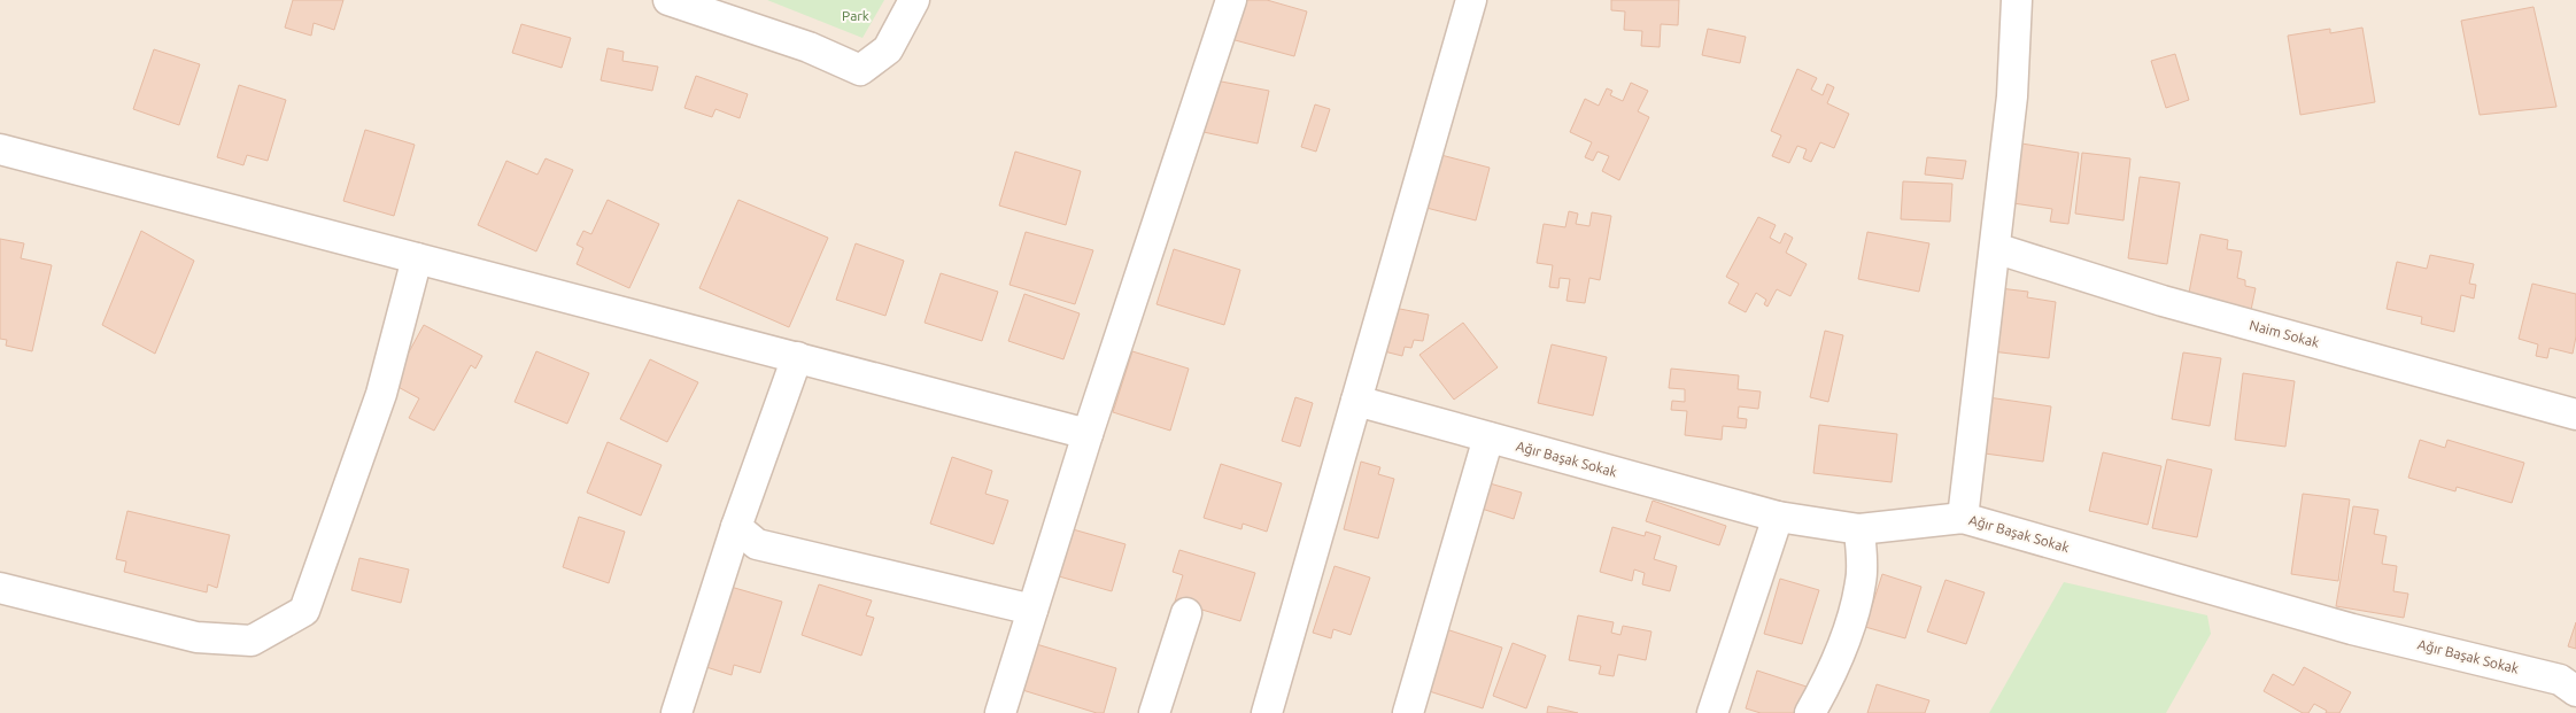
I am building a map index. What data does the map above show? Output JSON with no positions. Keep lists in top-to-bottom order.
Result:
{
  "streets": {
    "street": ["Naim Sokak", "Ağır Başak Sokak"]
  },
  "parks": ["Park"]
}
